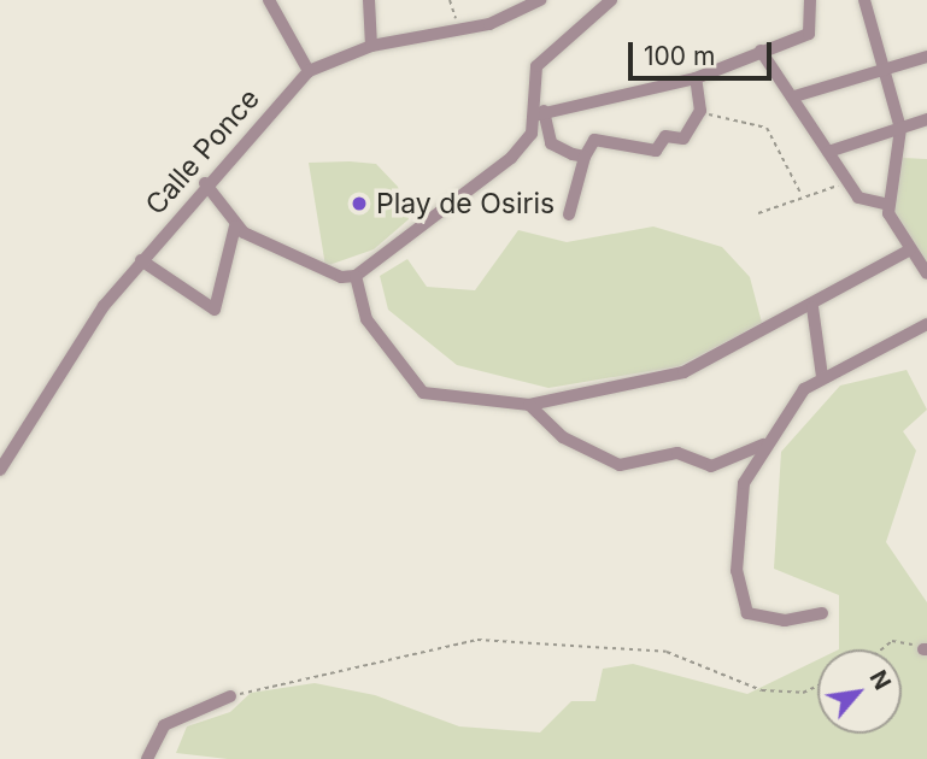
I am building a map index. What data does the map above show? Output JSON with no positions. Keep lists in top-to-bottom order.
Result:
{
  "streets": {
    "street": ["Calle Ponce"]
  },
  "places": ["Play de Osiris"],
  "scale_bar": "100 m",
  "north": "top right"
}
